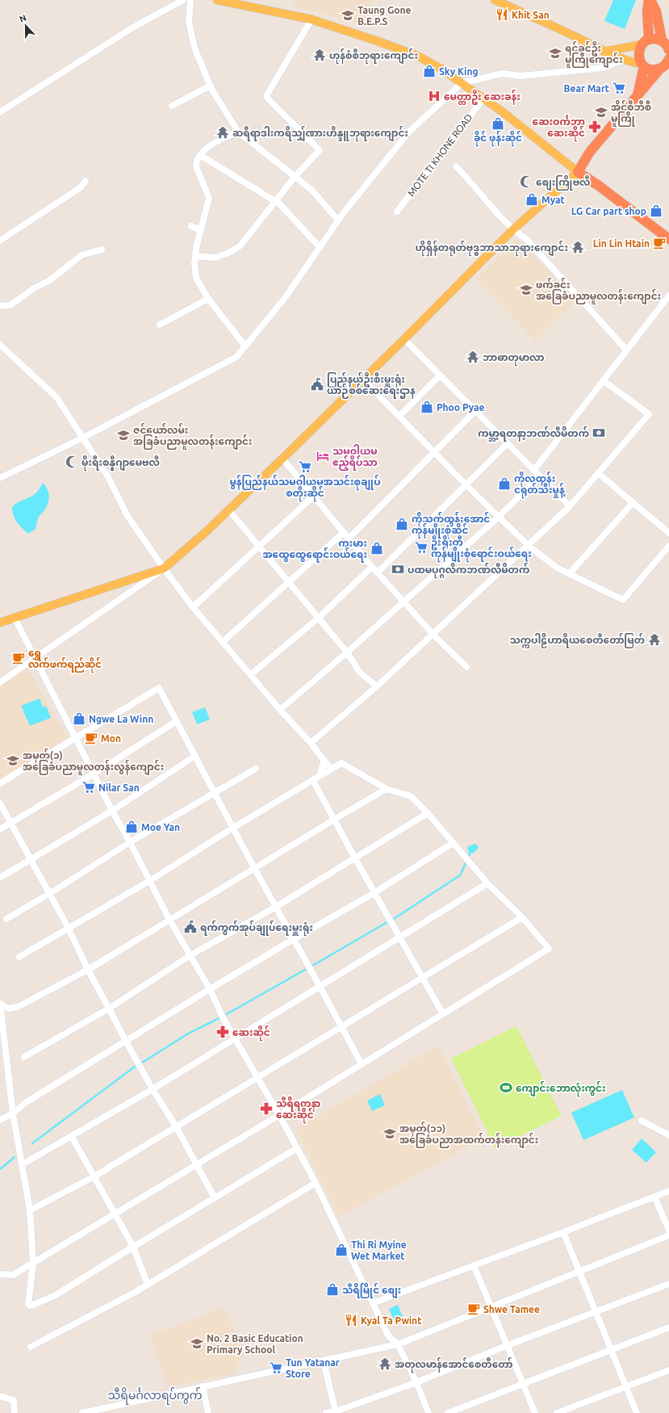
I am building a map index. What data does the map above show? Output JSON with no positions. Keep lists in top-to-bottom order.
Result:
{
  "streets": {
    "street": ["MOTE TI KHONE ROAD"]
  },
  "districts": ["သီရိမင်္ဂလာရပ်ကွက်"],
  "places": {
    "restaurant": ["Khit San", "Kyal Ta Pwint"],
    "school or university": [
      "Taung Gone B.E.P.S",
      "ရင်ခွင်ဦး မူကြိုကျောင်း",
      "အိုင်စီဘီစီ မူကြို",
      "ဖက်ခင်း အခြေခံပညာမူလတန်းကျောင်း",
      "ဇင်ယော်လမ်း အခြခံပညာမူလတန်းကျောင်း",
      "အမှတ်(၁) အခြေခံပညာမူလတန်းလွန်ကျောင်း",
      "အမှတ်(၁၁) အခြေခံပညာအထက်တန်းကျောင်း",
      "No. 2 Basic Education Primary School"
    ],
    "temple": [
      "ဟုန်စံစီဘုရားကျောင်း",
      "ဆရီရာဒါးကရိသျှ်ဏားဟိန္ဒူဘုရားကျောင်း",
      "ဟိုရှိန်တရုတ်ဗုဒ္ဓဘာသာဘုရားကျောင်း",
      "ဘာဓာတုမာလာ",
      "သက္ကပါဠိဟာရိယစေတီတော်မြတ်",
      "အတုလမာန်အောင်စေတီတော်"
    ],
    "shop": [
      "Sky King",
      "ခိုင် ဖုန်းဆိုင်",
      "Myat",
      "LG Car part shop",
      "Phoo Pyae",
      "ကိုလှထွန်း ငရုတ်သီးမှုန့်",
      "ကိုသက်ထွန်းအောင် ကုန်မျိုးစုံဆိုင်",
      "ကူးမား အထွေထွေရောင်းဝယ်ရေး",
      "Ngwe La Winn",
      "Moe Yan",
      "Thi Ri Myine Wet Market",
      "သီရိမြိုင် စျေး"
    ],
    "supermarket": [
      "Bear Mart",
      "မွန်ပြည်နယ်သမဝါယမအသင်းစုချုပ် စတိုးဆိုင်",
      "ဦးရှိုးတီ ကုန်မျိုးစုံရောင်းဝယ်ရေး",
      "Nilar San",
      "Tun Yatanar Store"
    ],
    "hospital": ["မေတ္တာဦး ဆေးခန်း"],
    "pharmacy": ["ဆေးဝင်္ကဘာ ဆေးဆိုင်", "ဆေးဆိုင်", "သီရိရတနာ ဆေးဆိုင်"],
    "mosque": ["စျေးကြိုဗလီ", "မိုးရီးစန္နီဂျာမေဗလီ"],
    "cafe": [
      "Lin Lin Htain",
      "ရွှေ လက်ဖက်ရည်ဆိုင်",
      "Mon",
      "Shwe Tamee"
    ],
    "public building": ["ပြည်နယ်ဦးစီးမှူးရုံး ယာဉ်စစ်ဆေးရေးဌာန", "ရက်ကွက်အုပ်ချုပ်ရေးမှူးရုံး"],
    "bank": ["ကမ္ဘာ့ရတနာ့ဘဏ်လီမိတက်", "ပထမပုဂ္ဂလိကဘဏ်လီမိတက်"],
    "hotel": ["သမဝါယမ ဧည့်ရိပ်သာ"],
    "sports": ["ကျောင်းဘောလုံးကွင်း"]
  },
  "north": "top"
}
